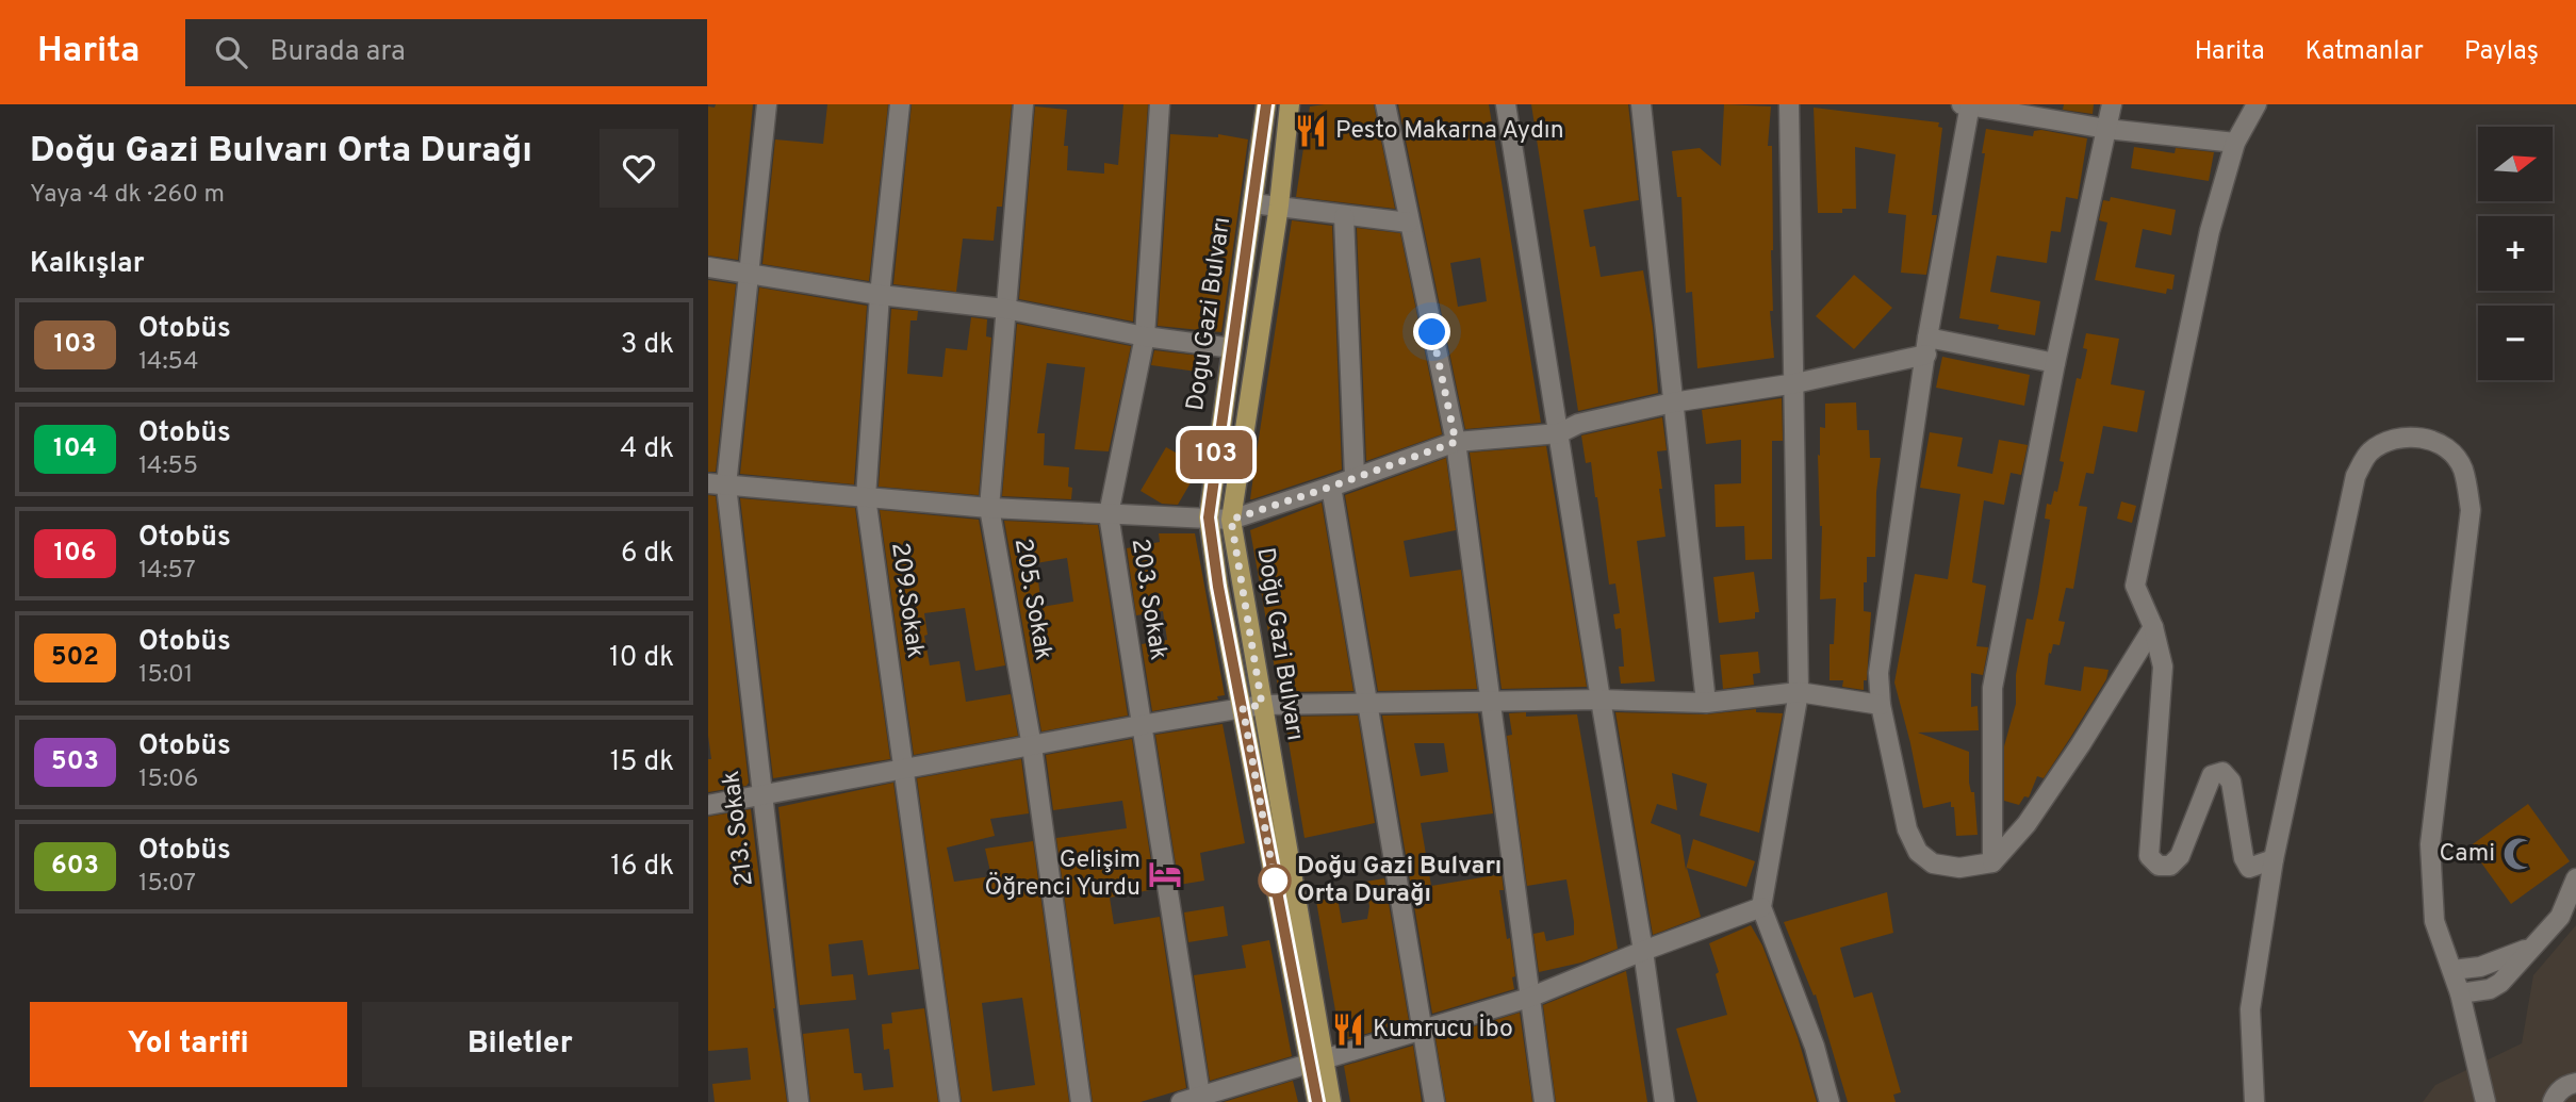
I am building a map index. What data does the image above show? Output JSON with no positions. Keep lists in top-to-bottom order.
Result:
{
  "streets": {
    "main road": ["Dogu Gazi Bulvarı", "Doğu Gazi Bulvarı"],
    "street": [
      "205. Sokak",
      "203. Sokak",
      "209.Sokak",
      "213. Sokak"
    ]
  },
  "crossings": [
    ["Dogu Gazi Bulvarı", "Doğu Gazi Bulvarı"]
  ],
  "places": {
    "restaurant": ["Pesto Makarna Aydın", "Kumrucu İbo"],
    "mosque": ["Cami"],
    "hotel": ["Gelişim Öğrenci Yurdu"],
    "other": ["Doğu Gazi Bulvarı Orta Durağı"]
  },
  "lines": ["bus line 103"],
  "north": "right",
  "page": {
    "header": "Harita",
    "search": "Burada ara",
    "nav": ["Harita", "Katmanlar", "Paylaş"],
    "heading": [
      ["Doğu Gazi Bulvarı Orta Durağı", "Yaya · 4 dk · 260 m"],
      "Kalkışlar"
    ],
    "on_map": "103",
    "map_buttons": ["+", "−"],
    "list": [
      {
        "mark": "103",
        "name": "Otobüs",
        "note": "14:54",
        "value": "3 dk"
      },
      {
        "mark": "104",
        "name": "Otobüs",
        "note": "14:55",
        "value": "4 dk"
      },
      {
        "mark": "106",
        "name": "Otobüs",
        "note": "14:57",
        "value": "6 dk"
      },
      {
        "mark": "502",
        "name": "Otobüs",
        "note": "15:01",
        "value": "10 dk"
      },
      {
        "mark": "503",
        "name": "Otobüs",
        "note": "15:06",
        "value": "15 dk"
      },
      {
        "mark": "603",
        "name": "Otobüs",
        "note": "15:07",
        "value": "16 dk"
      }
    ],
    "buttons": ["Yol tarifi", "Biletler"]
  }
}
